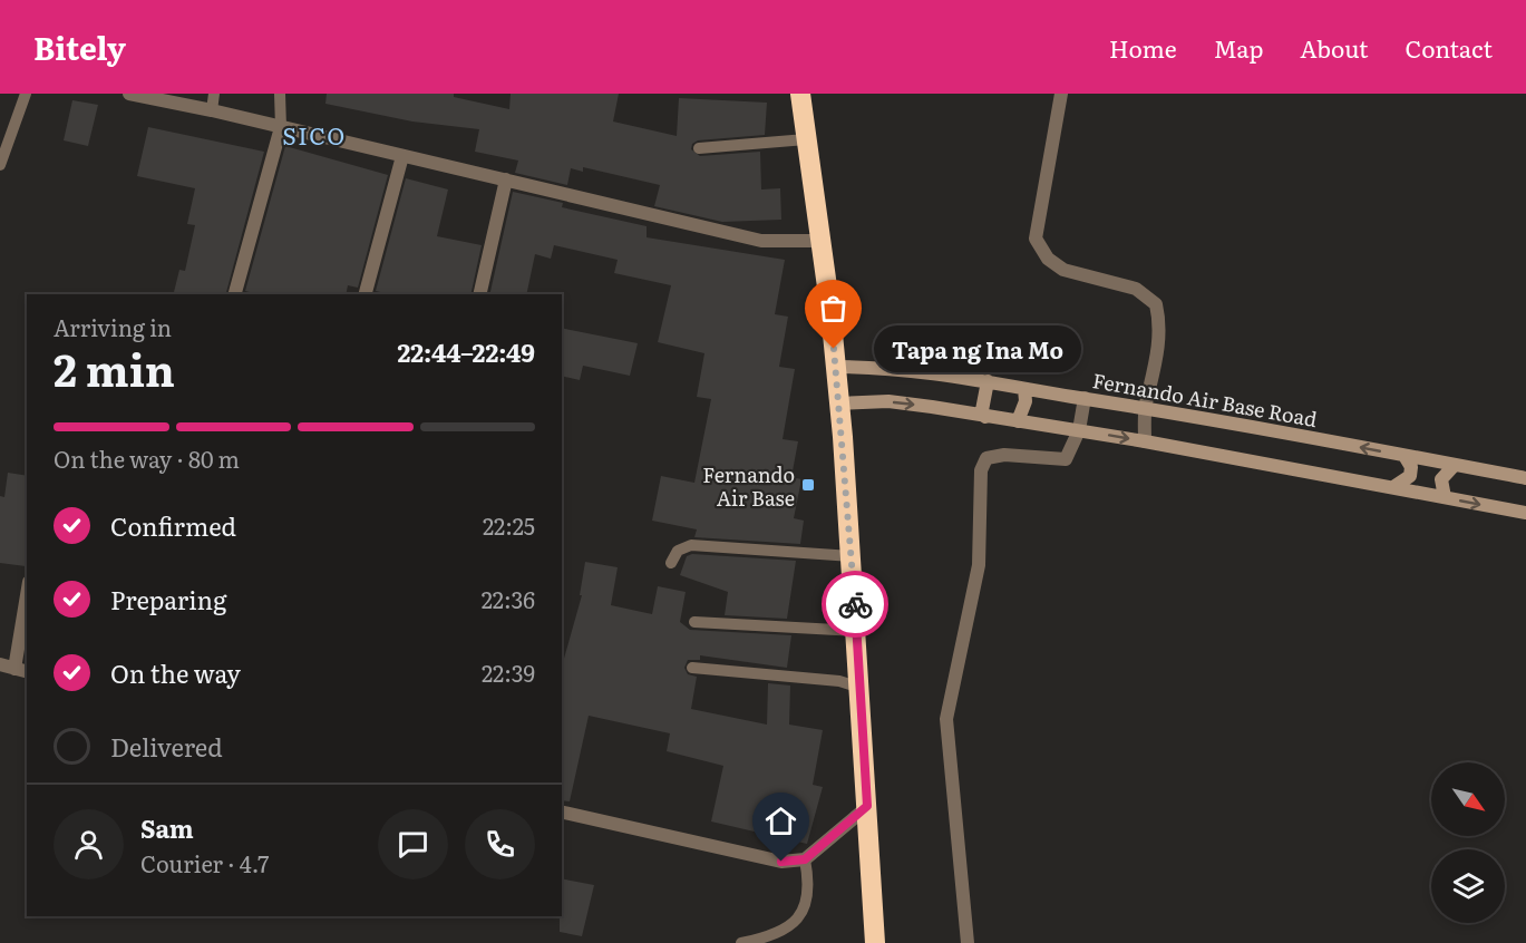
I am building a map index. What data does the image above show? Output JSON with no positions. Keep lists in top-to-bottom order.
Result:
{
  "streets": {
    "street": ["Fernando Air Base Road"]
  },
  "districts": ["SICO"],
  "places": {
    "other": ["Tapa ng Ina Mo"],
    "transit": ["Fernando Air Base"]
  },
  "north": "bottom right",
  "page": {
    "header": "Bitely",
    "nav": [
      "Home",
      "Map",
      "About",
      "Contact"
    ],
    "heading": ["2 min", "Arriving in", "22:44–22:49"],
    "panel": ["Sam", "Courier · 4.7"],
    "bubble": "Tapa ng Ina Mo",
    "bar": "On the way · 80 m",
    "list": [
      ["Confirmed", "22:25"],
      ["Preparing", "22:36"],
      ["On the way", "22:39"],
      "Delivered"
    ]
  }
}
